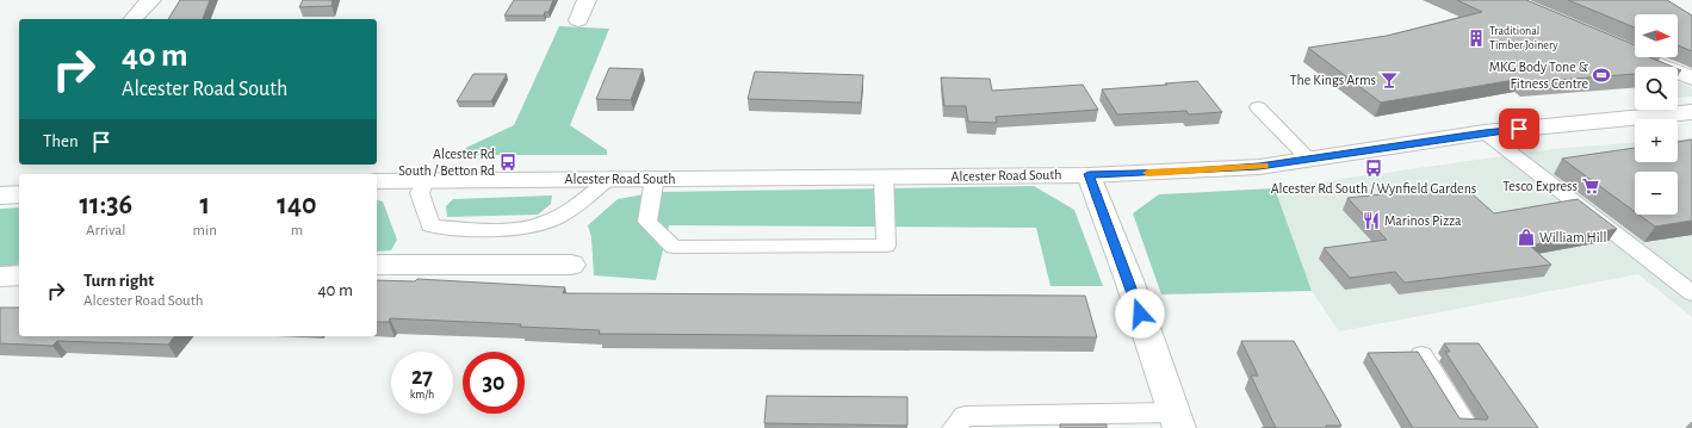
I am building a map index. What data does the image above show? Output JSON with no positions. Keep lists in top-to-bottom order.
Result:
{
  "streets": {
    "main road": ["Alcester Road South"]
  },
  "places": {
    "building": ["Traditional Timber Joinery"],
    "sports": ["MKG Body Tone & Fitness Centre"],
    "bar": ["The Kings Arms"],
    "bus stop": ["Alcester Rd South / Betton Rd", "Alcester Rd South / Wynfield Gardens"],
    "supermarket": ["Tesco Express"],
    "restaurant": ["Marinos Pizza"],
    "shop": ["William Hill"]
  },
  "north": "right",
  "page": {
    "map_buttons": ["+", "−"],
    "turn": ["40 m", "Alcester Road South"],
    "then": "Then",
    "eta": [
      "11:36",
      "Arrival",
      "1",
      "min",
      "140",
      "m"
    ],
    "list": [
      {
        "name": "Turn right",
        "note": "Alcester Road South",
        "value": "40 m"
      }
    ],
    "speed": "27 km/h",
    "limit": "30"
  }
}
